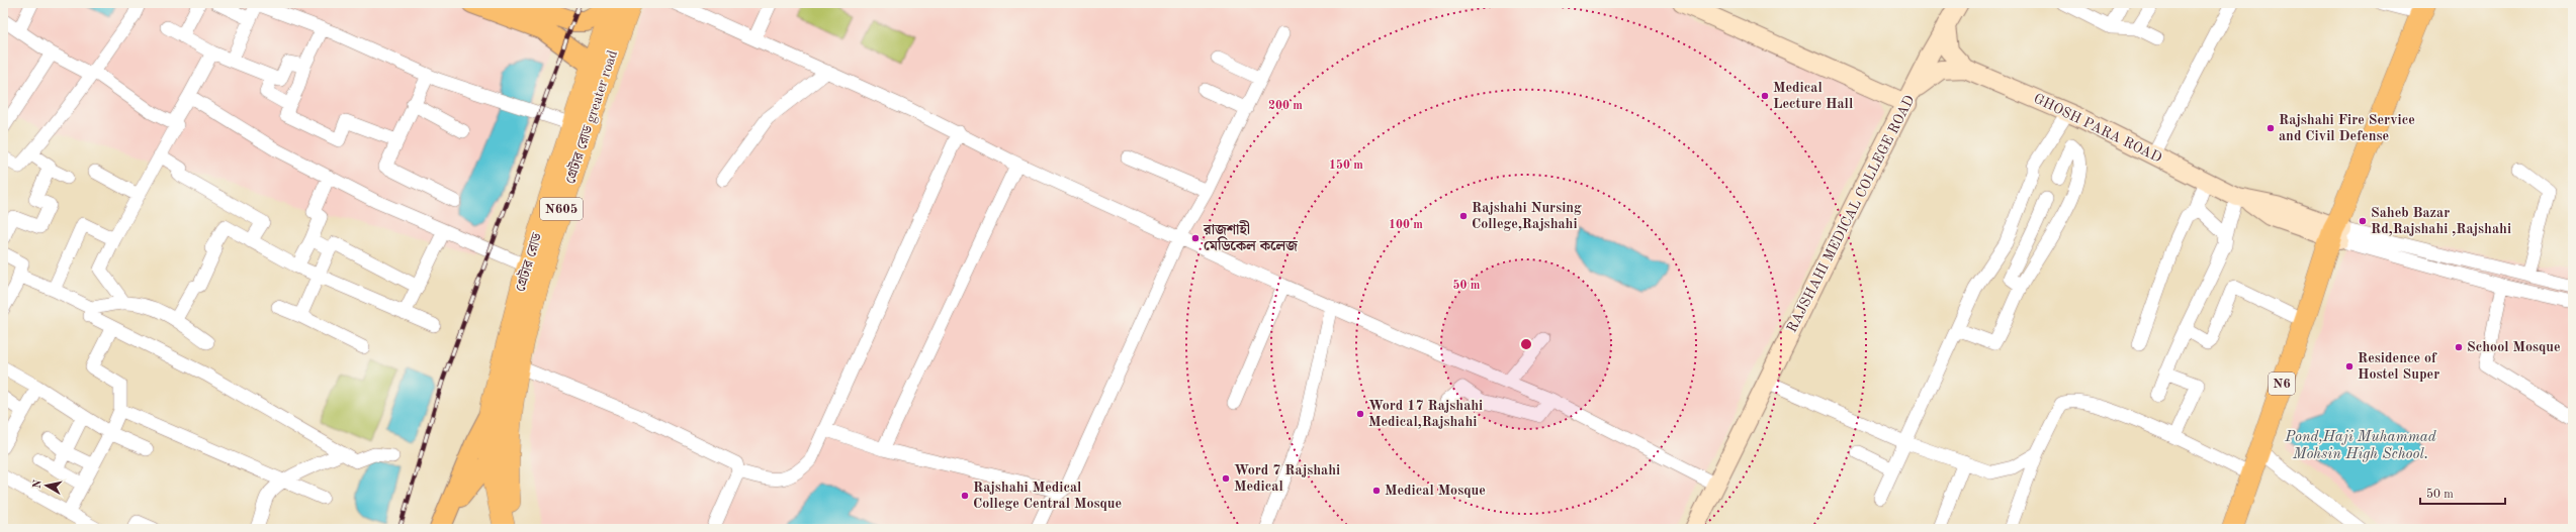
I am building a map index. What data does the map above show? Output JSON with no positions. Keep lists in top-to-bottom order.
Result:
{
  "streets": {
    "highway": [
      "গ্রেটার রোড greater road",
      "N605",
      "গ্রেটার রোড",
      "N6"
    ],
    "main road": ["GHOSH PARA ROAD", "RAJSHAHI MEDICAL COLLEGE ROAD"]
  },
  "crossings": [
    ["গ্রেটার রোড greater road", "N605"],
    ["গ্রেটার রোড greater road", "গ্রেটার রোড"],
    ["GHOSH PARA ROAD", "RAJSHAHI MEDICAL COLLEGE ROAD"],
    ["GHOSH PARA ROAD", "N6"]
  ],
  "water": ["Pond,Haji Muhammad Mohsin High School."],
  "places": [
    "Medical Lecture Hall",
    "Rajshahi Fire Service and Civil Defense",
    "Rajshahi Nursing College,Rajshahi",
    "Saheb Bazar Rd,Rajshahi ,Rajshahi",
    "রাজশাহী মেডিকেল কলেজ",
    "School Mosque",
    "Residence of Hostel Super",
    "Word 17 Rajshahi Medical,Rajshahi",
    "Word 7 Rajshahi Medical",
    "Medical Mosque",
    "Rajshahi Medical College Central Mosque"
  ],
  "scale_bar": "50 m",
  "north": "left",
  "rings": [
    "200 m",
    "150 m",
    "100 m",
    "50 m"
  ]
}
